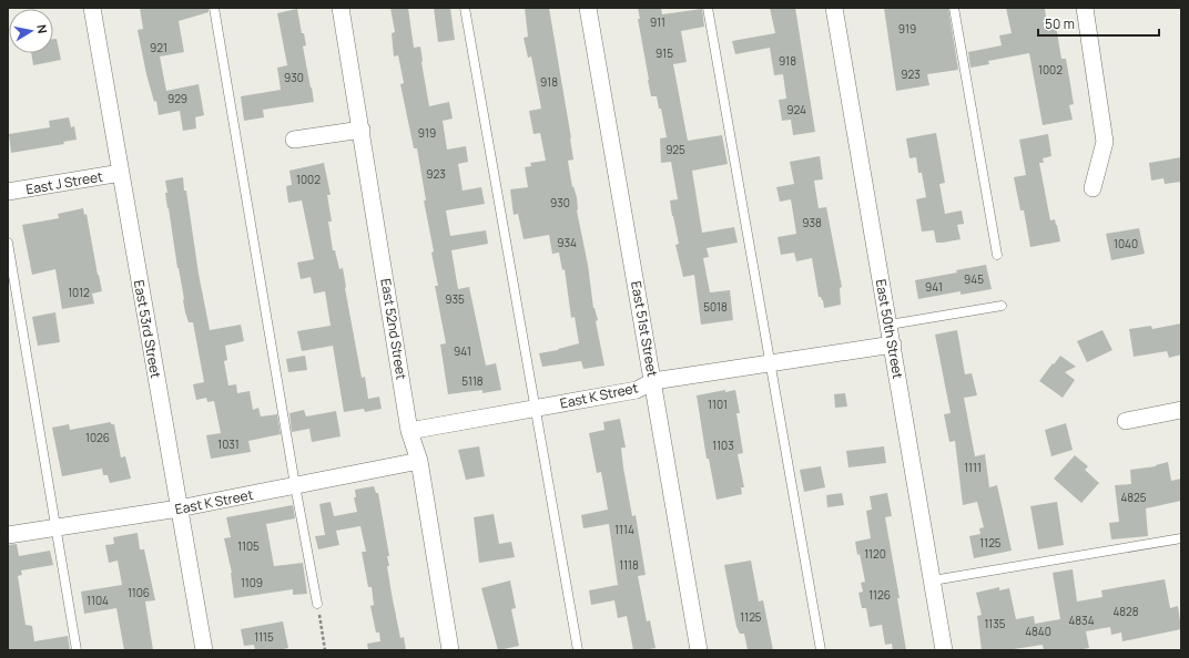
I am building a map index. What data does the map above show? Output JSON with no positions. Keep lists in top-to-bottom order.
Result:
{
  "streets": {
    "street": [
      "East J Street",
      "East 53rd Street",
      "East 52nd Street",
      "East 51st Street",
      "East 50th Street",
      "East K Street"
    ]
  },
  "crossings": [
    ["East J Street", "East 53rd Street"],
    ["East 53rd Street", "East K Street"],
    ["East 52nd Street", "East K Street"],
    ["East 51st Street", "East K Street"],
    ["East 50th Street", "East K Street"]
  ],
  "house_numbers": [
    "911",
    "919",
    "921",
    "915",
    "918",
    "1002",
    "923",
    "930",
    "918",
    "929",
    "924",
    "919",
    "925",
    "923",
    "1002",
    "930",
    "938",
    "934",
    "1040",
    "945",
    "941",
    "1012",
    "935",
    "5018",
    "941",
    "5118",
    "1101",
    "1026",
    "1031",
    "1103",
    "1111",
    "4825",
    "1114",
    "1125",
    "1105",
    "1120",
    "1118",
    "1109",
    "1106",
    "1126",
    "1104",
    "4828",
    "1125",
    "4834",
    "1135",
    "4840",
    "1115"
  ],
  "scale_bar": "50 m",
  "north": "right"
}
